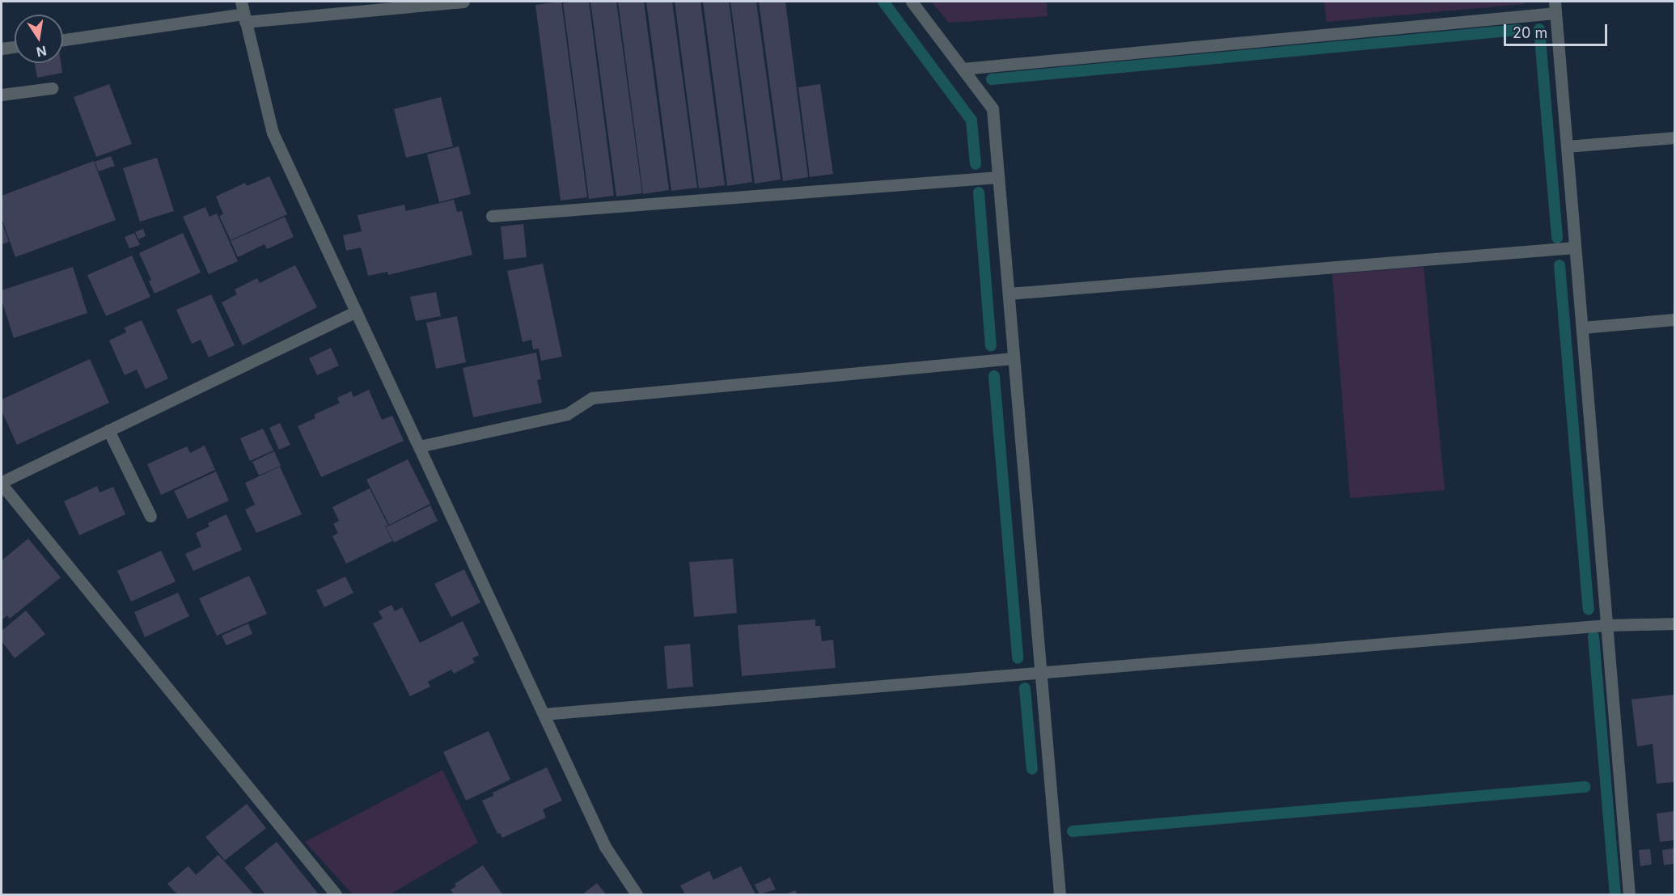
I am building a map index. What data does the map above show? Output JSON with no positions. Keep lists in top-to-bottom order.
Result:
{
  "scale_bar": "20 m",
  "north": "bottom"
}
